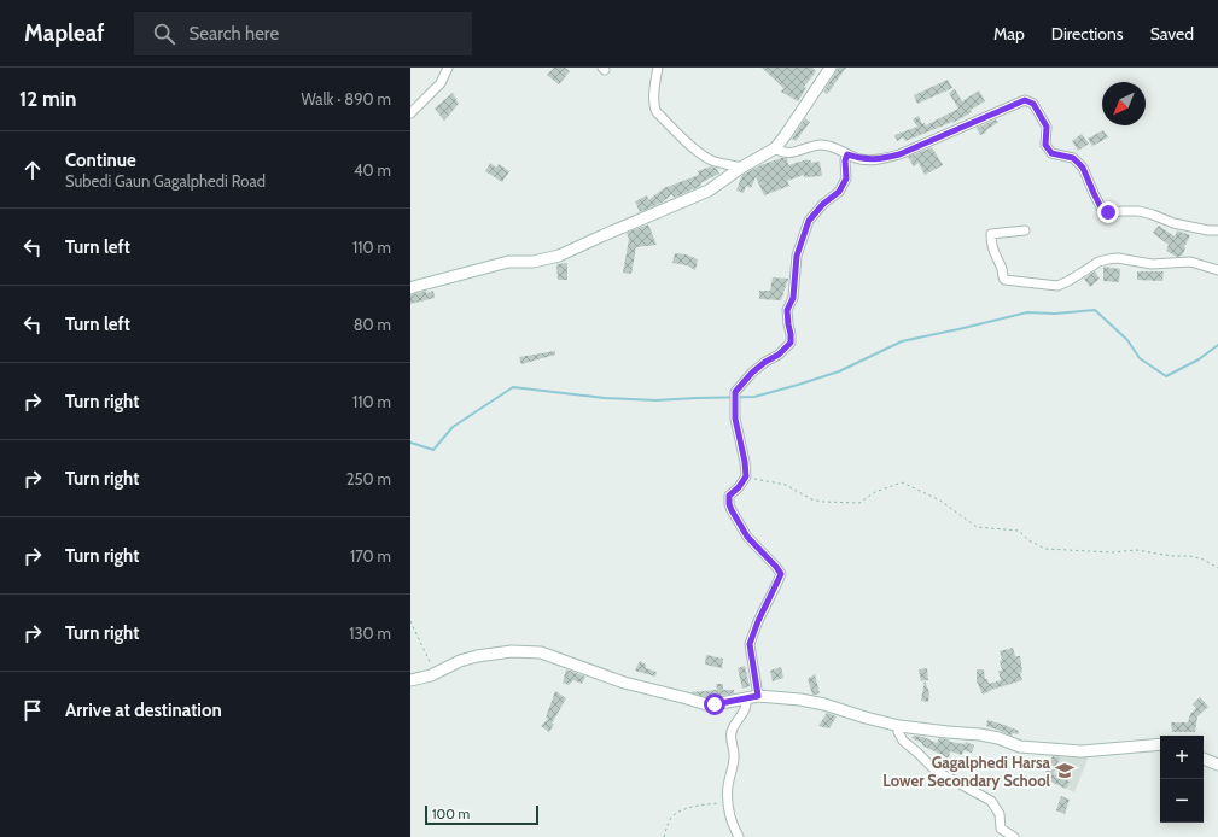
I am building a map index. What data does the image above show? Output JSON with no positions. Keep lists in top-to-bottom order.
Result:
{
  "places": {
    "school or university": ["Gagalphedi Harsa Lower Secondary School"]
  },
  "scale_bar": "100 m",
  "north": "bottom left",
  "page": {
    "header": "Mapleaf",
    "search": "Search here",
    "nav": ["Map", "Directions", "Saved"],
    "heading": ["12 min", "Walk · 890 m"],
    "list": [
      ["Continue", "Subedi Gaun Gagalphedi Road", "40 m"],
      ["Turn left", "110 m"],
      ["Turn left", "80 m"],
      ["Turn right", "110 m"],
      ["Turn right", "250 m"],
      ["Turn right", "170 m"],
      ["Turn right", "130 m"],
      "Arrive at destination"
    ],
    "map_buttons": ["+", "−"],
    "scale": "100 m"
  }
}
